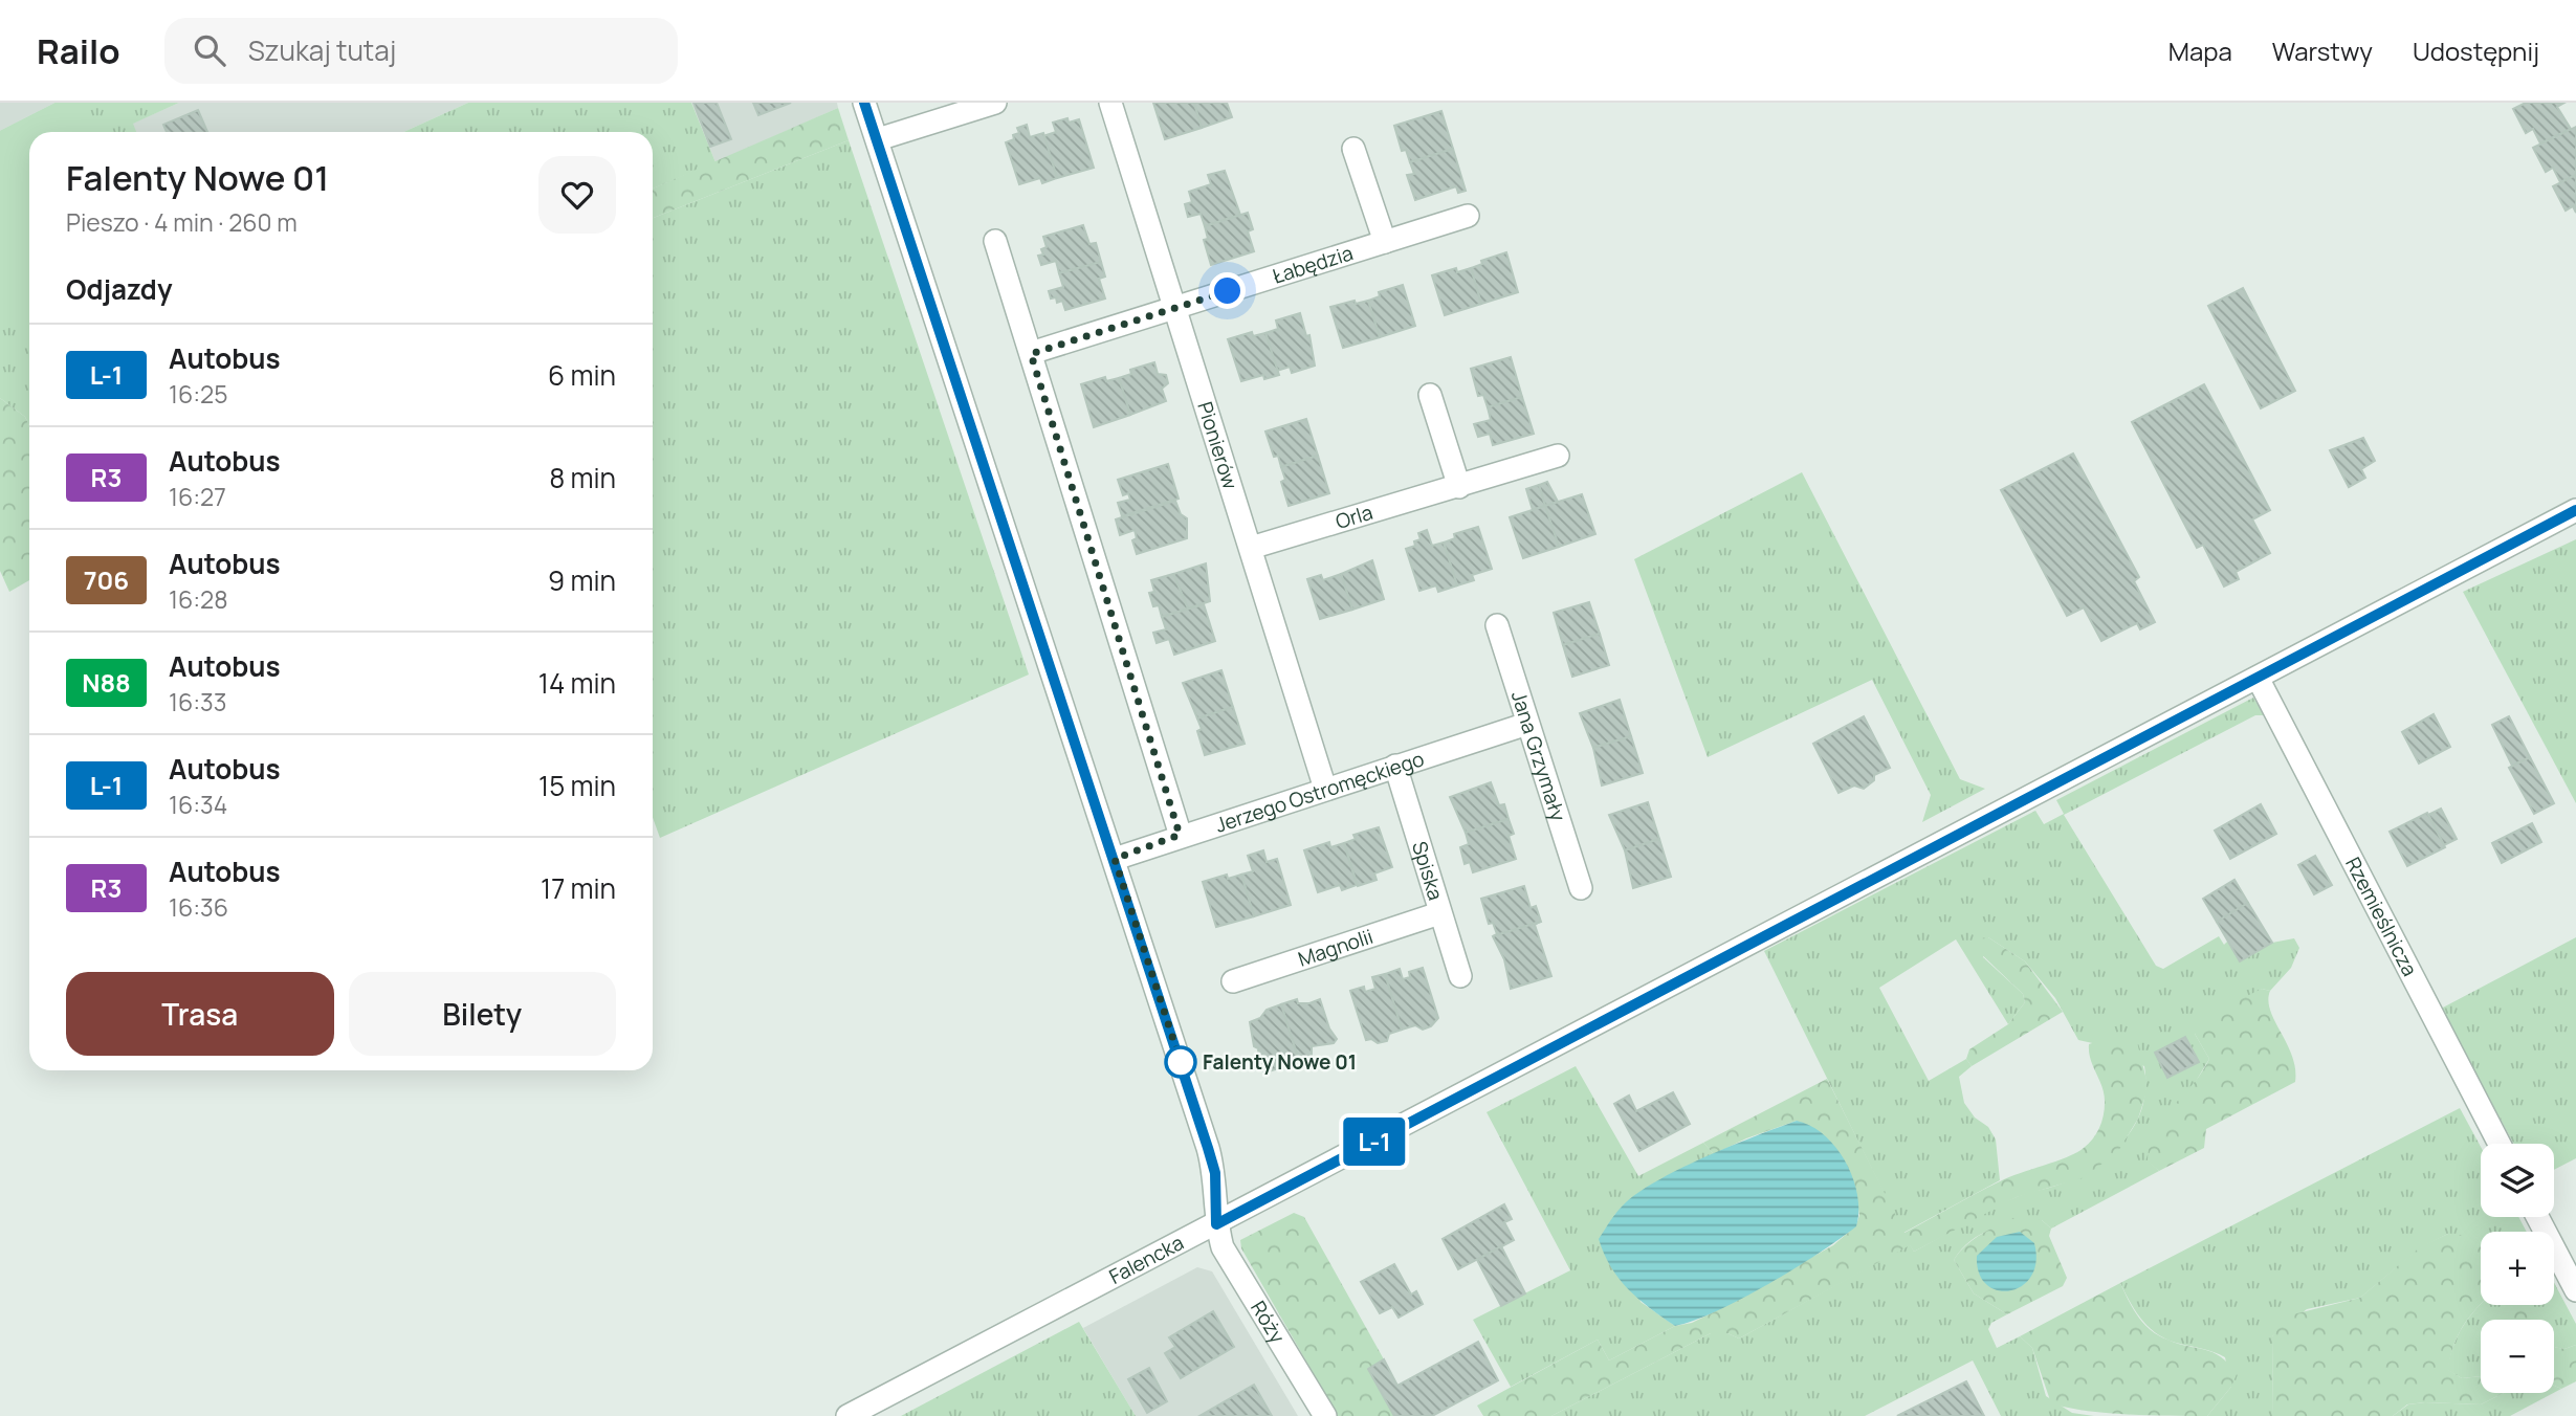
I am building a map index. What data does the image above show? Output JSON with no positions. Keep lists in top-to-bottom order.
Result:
{
  "streets": {
    "street": [
      "Łabędzia",
      "Pionierów",
      "Orla",
      "Jana Grzymały",
      "Jerzego Ostromęckiego",
      "Spiska",
      "Rzemieślnicza",
      "Magnolii",
      "Falencka",
      "Róży"
    ]
  },
  "crossings": [
    ["Łabędzia", "Pionierów"],
    ["Pionierów", "Orla"],
    ["Pionierów", "Jerzego Ostromęckiego"],
    ["Jana Grzymały", "Jerzego Ostromęckiego"],
    ["Jerzego Ostromęckiego", "Spiska"],
    ["Jerzego Ostromęckiego", "Róży"],
    ["Spiska", "Magnolii"],
    ["Rzemieślnicza", "Falencka"],
    ["Falencka", "Róży"]
  ],
  "places": ["Falenty Nowe 01"],
  "lines": ["bus line L-1"],
  "page": {
    "header": "Railo",
    "search": "Szukaj tutaj",
    "nav": ["Mapa", "Warstwy", "Udostępnij"],
    "on_map": "L-1",
    "heading": [
      ["Falenty Nowe 01", "Pieszo · 4 min · 260 m"],
      "Odjazdy"
    ],
    "list": [
      {
        "mark": "L-1",
        "name": "Autobus",
        "note": "16:25",
        "value": "6 min"
      },
      {
        "mark": "R3",
        "name": "Autobus",
        "note": "16:27",
        "value": "8 min"
      },
      {
        "mark": "706",
        "name": "Autobus",
        "note": "16:28",
        "value": "9 min"
      },
      {
        "mark": "N88",
        "name": "Autobus",
        "note": "16:33",
        "value": "14 min"
      },
      {
        "mark": "L-1",
        "name": "Autobus",
        "note": "16:34",
        "value": "15 min"
      },
      {
        "mark": "R3",
        "name": "Autobus",
        "note": "16:36",
        "value": "17 min"
      }
    ],
    "buttons": ["Trasa", "Bilety"],
    "map_buttons": ["+", "−"]
  }
}
